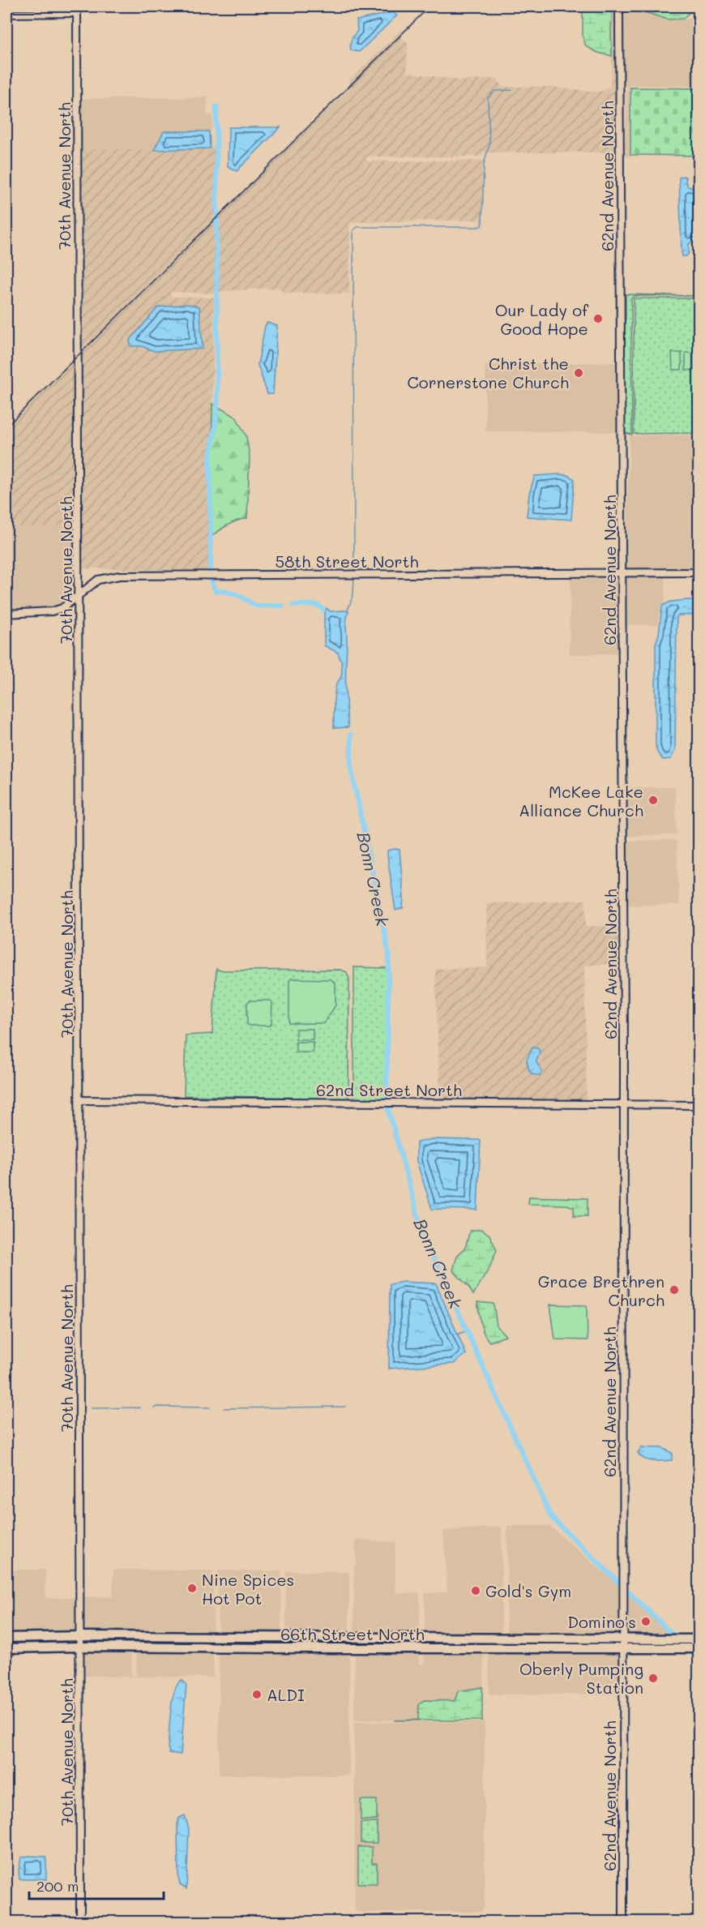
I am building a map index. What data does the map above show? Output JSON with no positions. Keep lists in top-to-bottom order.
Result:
{
  "streets": {
    "main road": ["66th Street North"],
    "street": [
      "70th Avenue North",
      "62nd Avenue North",
      "58th Street North",
      "62nd Street North"
    ]
  },
  "crossings": [
    ["70th Avenue North", "58th Street North"],
    ["70th Avenue North", "62nd Street North"],
    ["70th Avenue North", "66th Street North"],
    ["62nd Avenue North", "58th Street North"],
    ["62nd Avenue North", "62nd Street North"],
    ["62nd Avenue North", "66th Street North"]
  ],
  "water": ["Bonn Creek"],
  "places": [
    "Our Lady of Good Hope",
    "Christ the Cornerstone Church",
    "McKee Lake Alliance Church",
    "Grace Brethren Church",
    "Nine Spices Hot Pot",
    "Gold's Gym",
    "Domino's",
    "Oberly Pumping Station",
    "ALDI"
  ],
  "scale_bar": "200 m"
}
